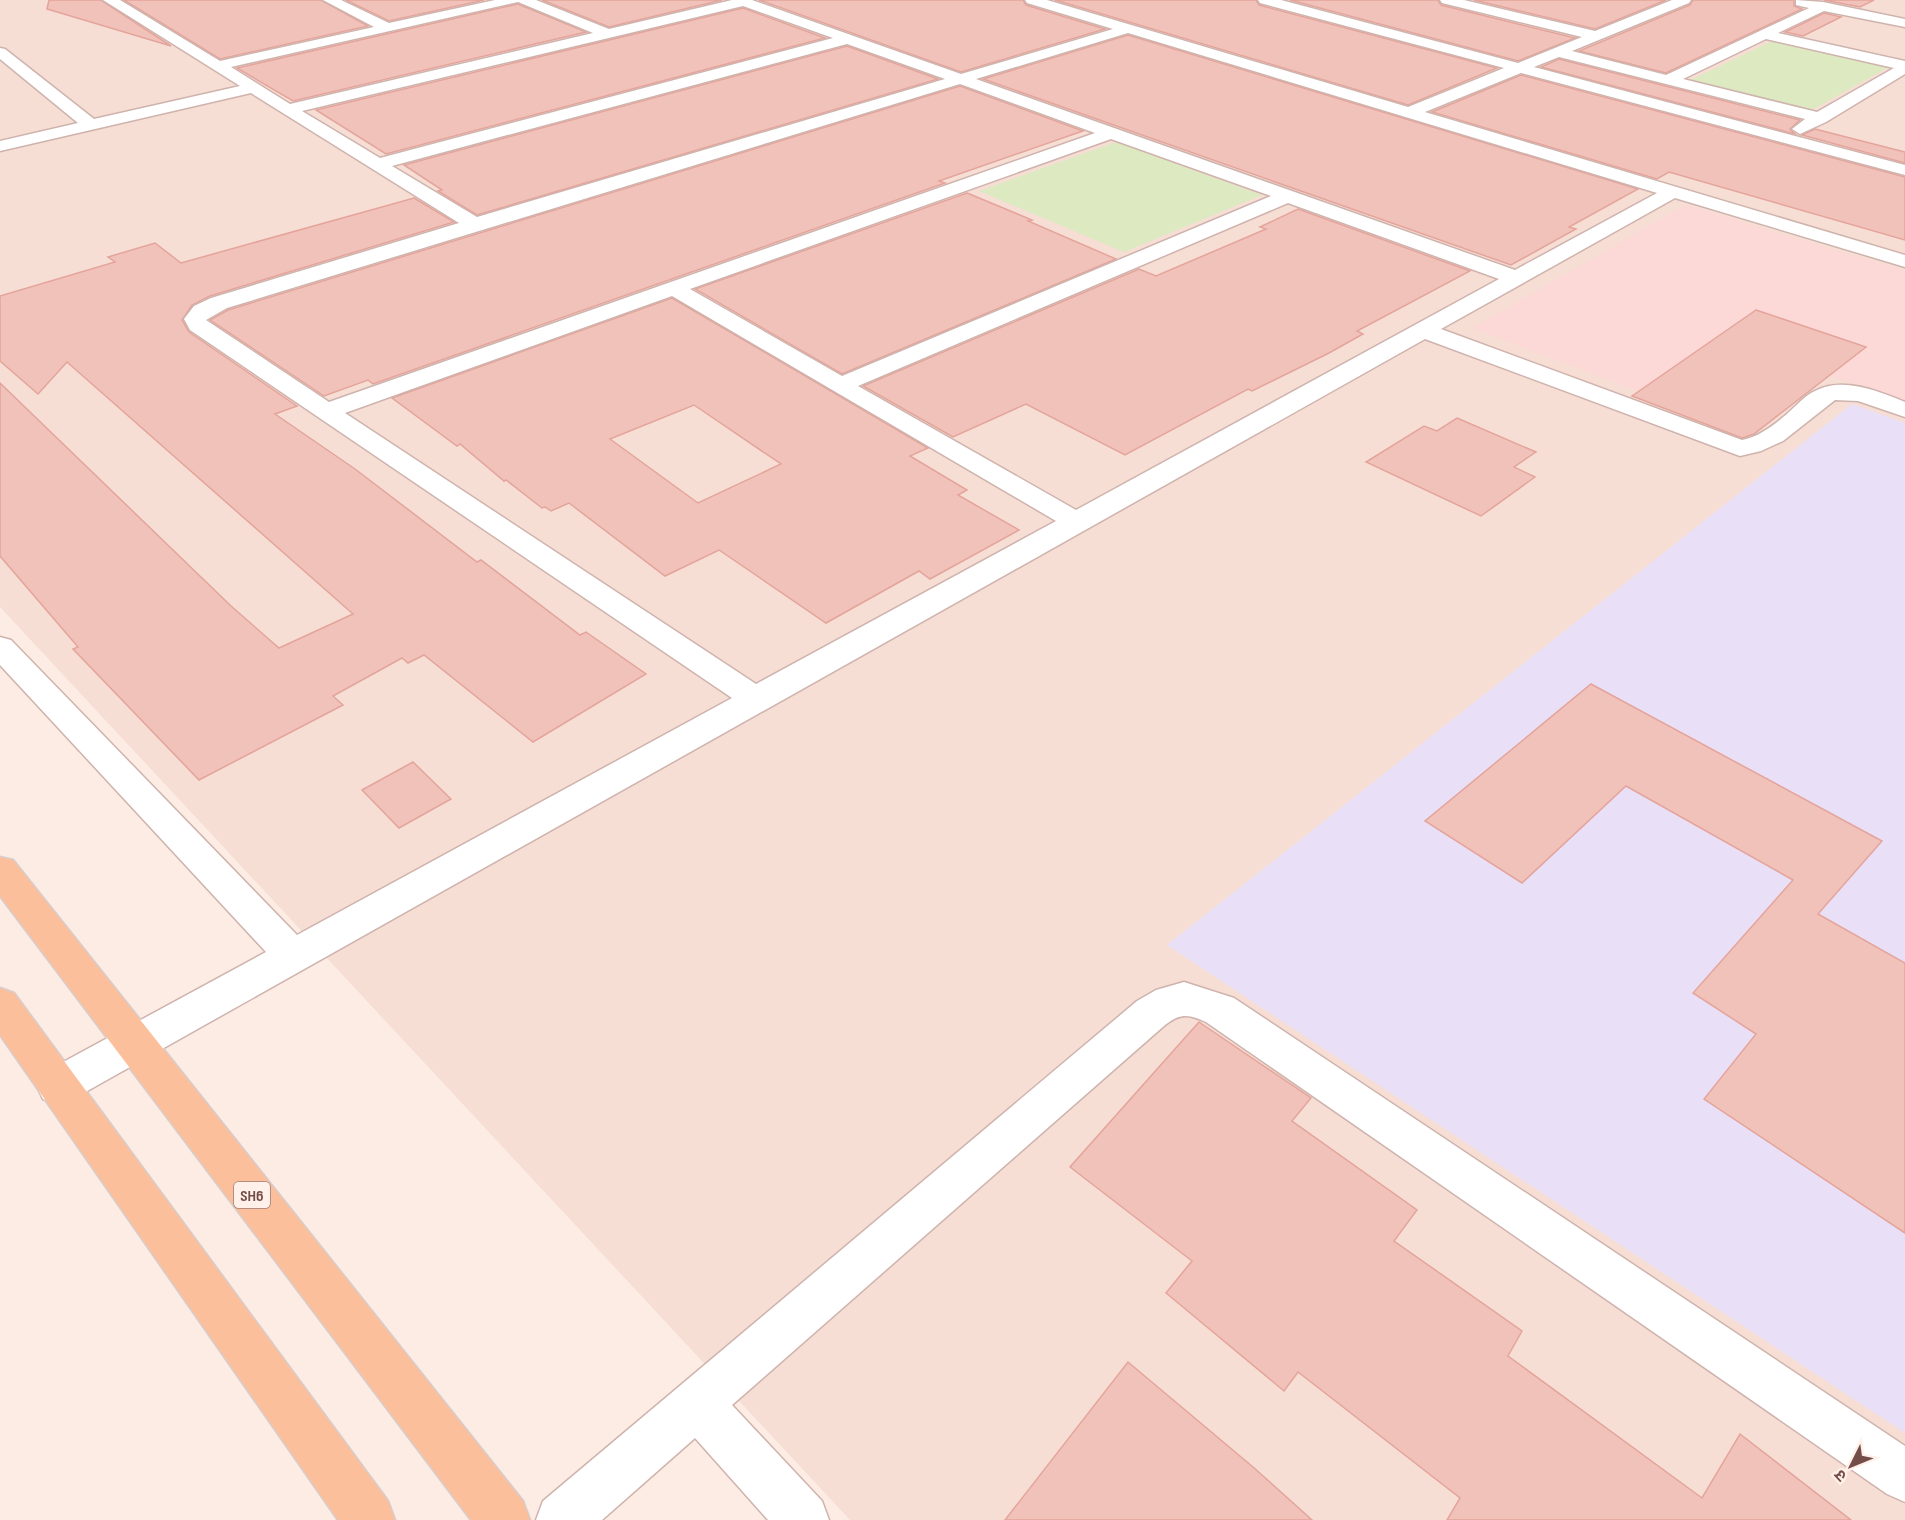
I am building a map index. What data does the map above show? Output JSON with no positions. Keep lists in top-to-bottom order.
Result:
{
  "streets": {
    "main road": ["SH6"]
  },
  "north": "bottom left"
}
